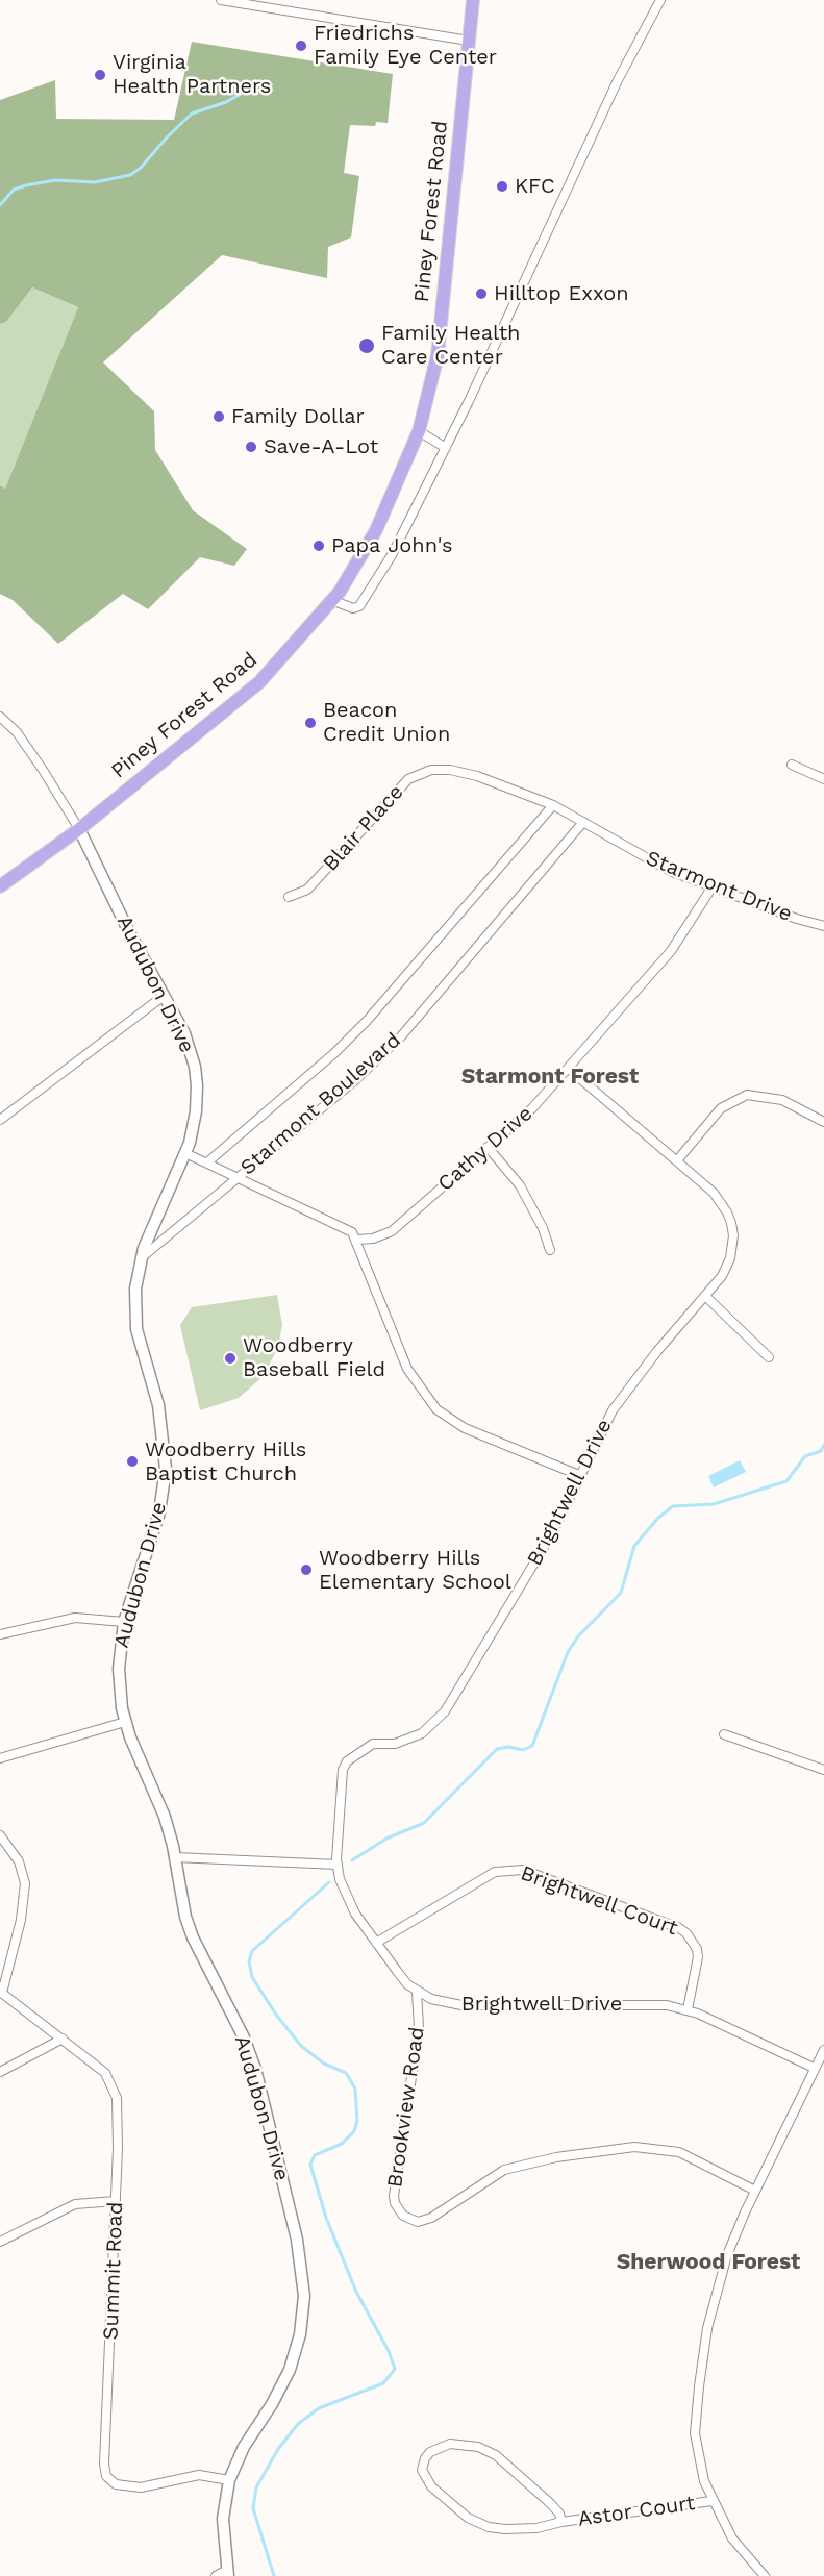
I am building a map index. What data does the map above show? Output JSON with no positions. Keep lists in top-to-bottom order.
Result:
{
  "streets": {
    "main road": ["Piney Forest Road"],
    "street": [
      "Blair Place",
      "Starmont Drive",
      "Audubon Drive",
      "Starmont Boulevard",
      "Cathy Drive",
      "Brightwell Drive",
      "Brightwell Court",
      "Brookview Road",
      "Summit Road",
      "Astor Court"
    ]
  },
  "crossings": [
    ["Piney Forest Road", "Audubon Drive"],
    ["Blair Place", "Starmont Drive"],
    ["Blair Place", "Starmont Boulevard"],
    ["Starmont Drive", "Starmont Boulevard"],
    ["Starmont Drive", "Cathy Drive"],
    ["Audubon Drive", "Starmont Boulevard"],
    ["Audubon Drive", "Summit Road"],
    ["Cathy Drive", "Brightwell Drive"],
    ["Brightwell Drive", "Brightwell Court"],
    ["Brightwell Drive", "Brookview Road"]
  ],
  "districts": ["Starmont Forest", "Sherwood Forest"],
  "places": [
    "Friedrichs Family Eye Center",
    "Virginia Health Partners",
    "KFC",
    "Hilltop Exxon",
    "Family Health Care Center",
    "Family Dollar",
    "Save-A-Lot",
    "Papa John's",
    "Beacon Credit Union",
    "Woodberry Baseball Field",
    "Woodberry Hills Baptist Church",
    "Woodberry Hills Elementary School"
  ]
}
